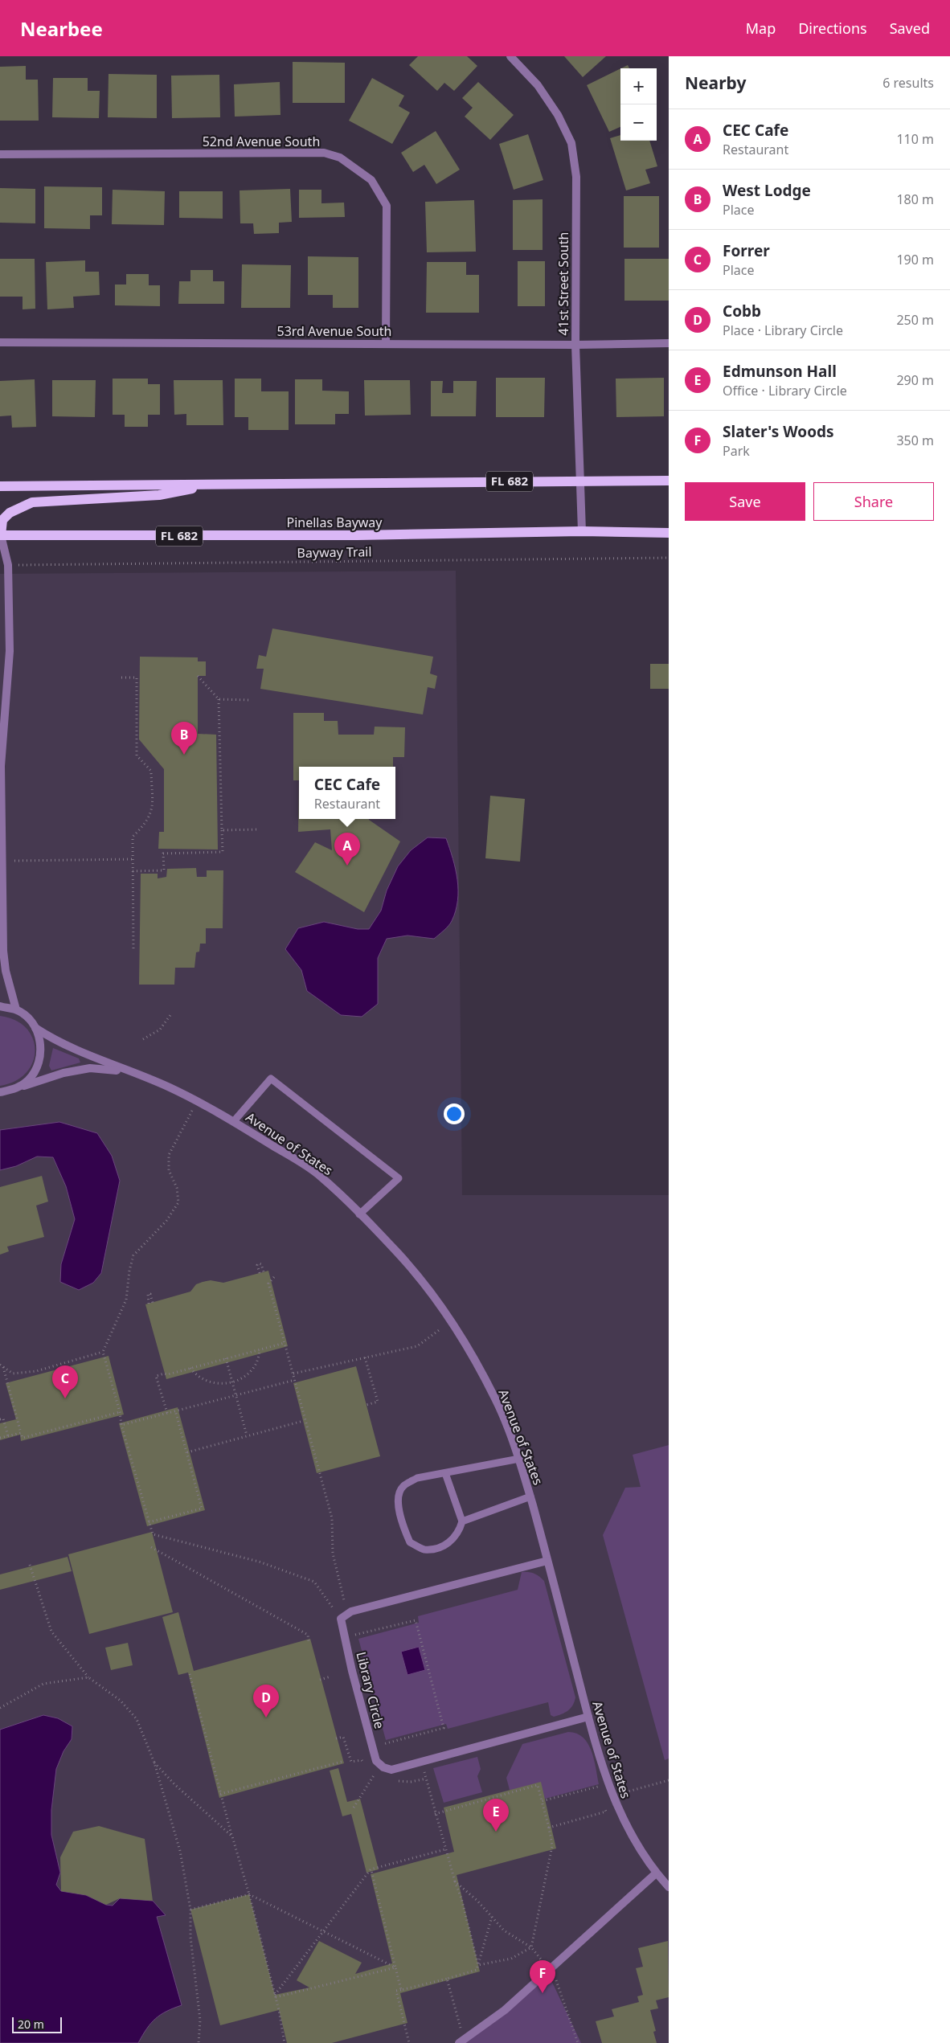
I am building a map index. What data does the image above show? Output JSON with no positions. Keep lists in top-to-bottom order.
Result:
{
  "streets": {
    "main road": ["FL 682", "Pinellas Bayway"],
    "street": [
      "52nd Avenue South",
      "41st Street South",
      "53rd Avenue South",
      "Avenue of States",
      "Library Circle"
    ],
    "path": ["Bayway Trail"]
  },
  "crossings": [
    ["52nd Avenue South", "53rd Avenue South"],
    ["41st Street South", "53rd Avenue South"],
    ["41st Street South", "FL 682"],
    ["41st Street South", "Pinellas Bayway"],
    ["Avenue of States", "Library Circle"]
  ],
  "scale_bar": "20 m",
  "page": {
    "header": "Nearbee",
    "nav": ["Map", "Directions", "Saved"],
    "heading": ["Nearby", "6 results"],
    "map_buttons": ["+", "−"],
    "list": [
      {
        "mark": "A",
        "name": "CEC Cafe",
        "note": "Restaurant",
        "value": "110 m"
      },
      {
        "mark": "B",
        "name": "West Lodge",
        "note": "Place",
        "value": "180 m"
      },
      {
        "mark": "C",
        "name": "Forrer",
        "note": "Place",
        "value": "190 m"
      },
      {
        "mark": "D",
        "name": "Cobb",
        "note": "Place · Library Circle",
        "value": "250 m"
      },
      {
        "mark": "E",
        "name": "Edmunson Hall",
        "note": "Office · Library Circle",
        "value": "290 m"
      },
      {
        "mark": "F",
        "name": "Slater's Woods",
        "note": "Park",
        "value": "350 m"
      }
    ],
    "buttons": ["Save", "Share"],
    "pins": [
      "B",
      "A",
      "C",
      "D",
      "E",
      "F"
    ],
    "popup": ["CEC Cafe", "Restaurant"],
    "scale": "20 m"
  }
}
